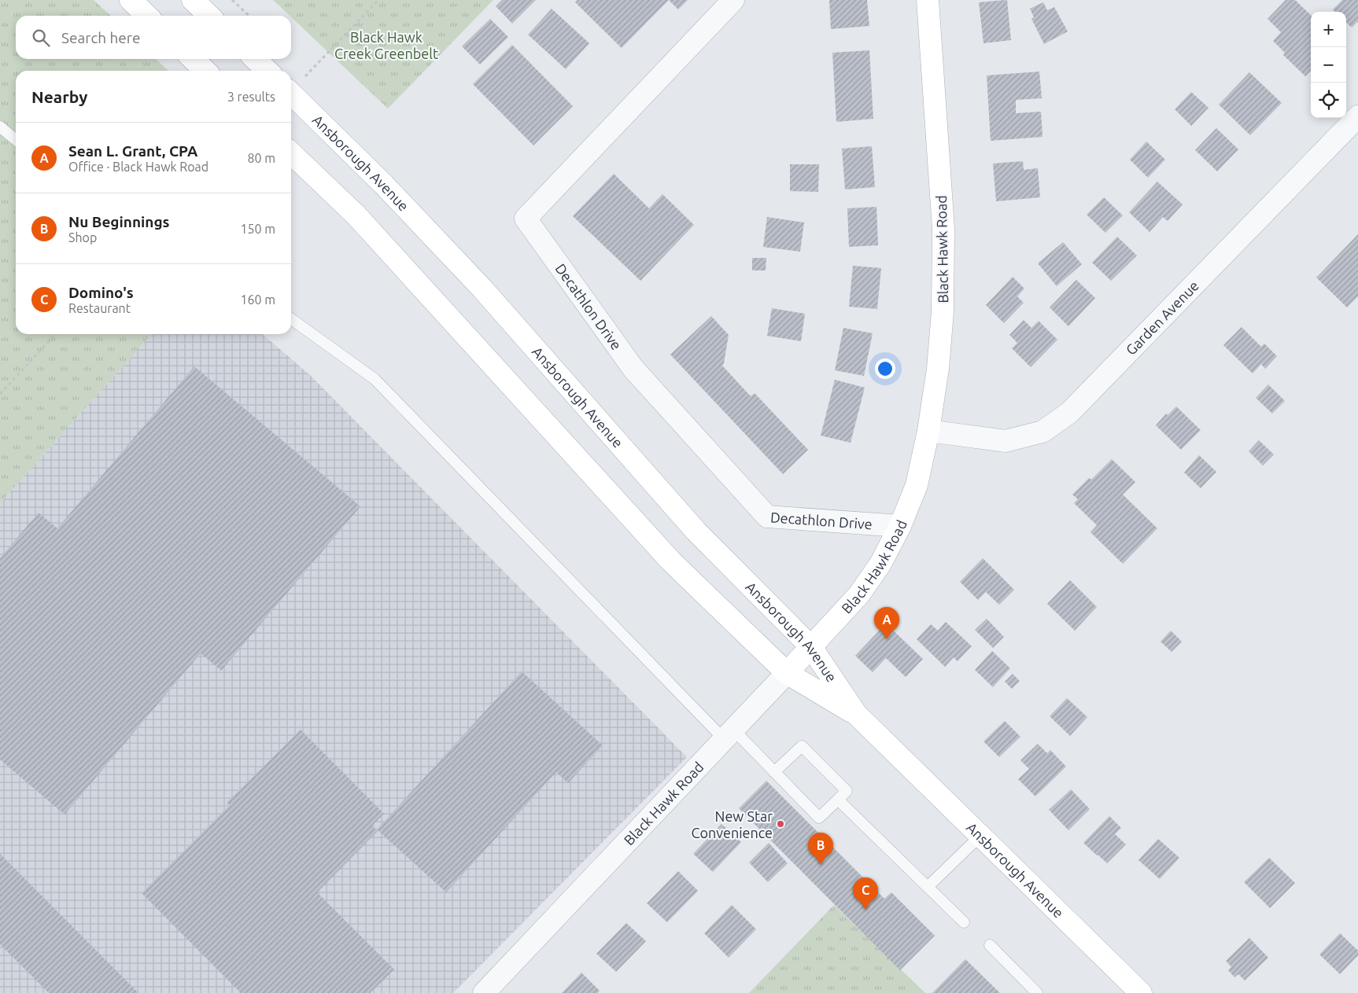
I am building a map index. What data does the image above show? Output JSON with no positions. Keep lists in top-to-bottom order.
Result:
{
  "streets": {
    "main road": ["Ansborough Avenue", "Black Hawk Road"],
    "street": ["Decathlon Drive", "Garden Avenue"]
  },
  "crossings": [
    ["Ansborough Avenue", "Black Hawk Road"],
    ["Black Hawk Road", "Decathlon Drive"],
    ["Black Hawk Road", "Garden Avenue"]
  ],
  "parks": ["Black Hawk Creek Greenbelt"],
  "places": ["New Star Convenience"],
  "page": {
    "map_buttons": ["+", "−"],
    "search": "Search here",
    "heading": ["Nearby", "3 results"],
    "list": [
      {
        "mark": "A",
        "name": "Sean L. Grant, CPA",
        "note": "Office · Black Hawk Road",
        "value": "80 m"
      },
      {
        "mark": "B",
        "name": "Nu Beginnings",
        "note": "Shop",
        "value": "150 m"
      },
      {
        "mark": "C",
        "name": "Domino's",
        "note": "Restaurant",
        "value": "160 m"
      }
    ],
    "pins": ["A", "B", "C"]
  }
}
